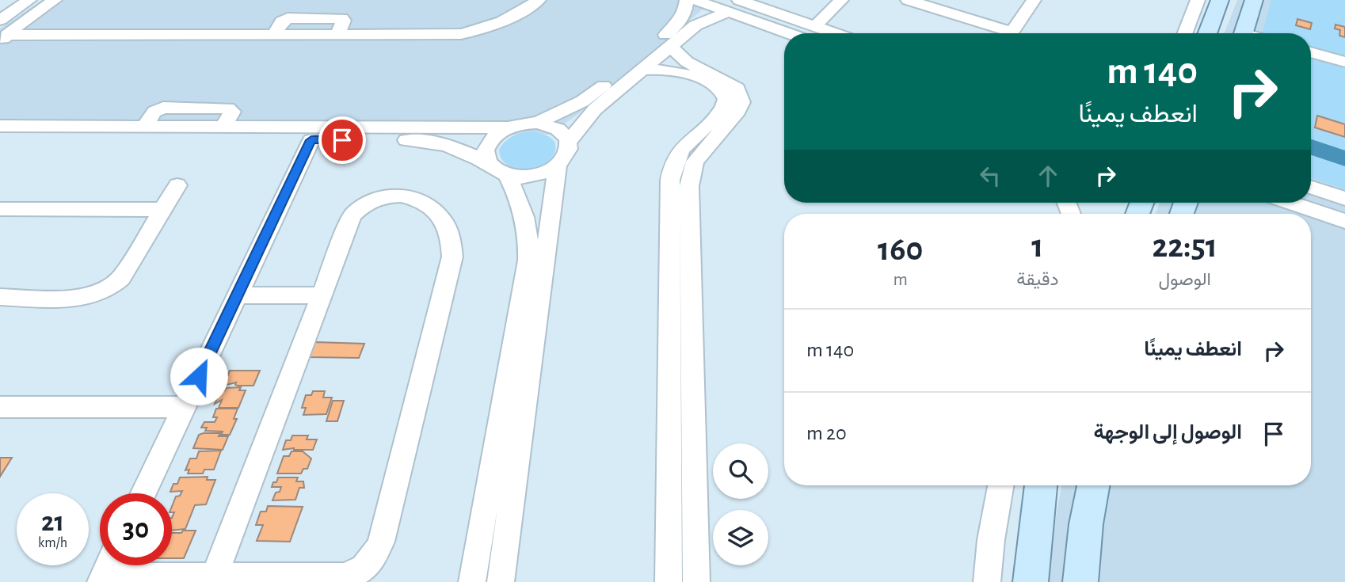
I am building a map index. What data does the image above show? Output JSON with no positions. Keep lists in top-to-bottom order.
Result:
{
  "page": {
    "turn": ["140 m", "انعطف يمينًا"],
    "eta": [
      "22:51",
      "الوصول",
      "1",
      "دقيقة",
      "160",
      "m"
    ],
    "list": [
      {
        "name": "انعطف يمينًا",
        "value": "140 m"
      },
      {
        "name": "الوصول إلى الوجهة",
        "value": "20 m"
      }
    ],
    "speed": "21 km/h",
    "limit": "30"
  }
}
